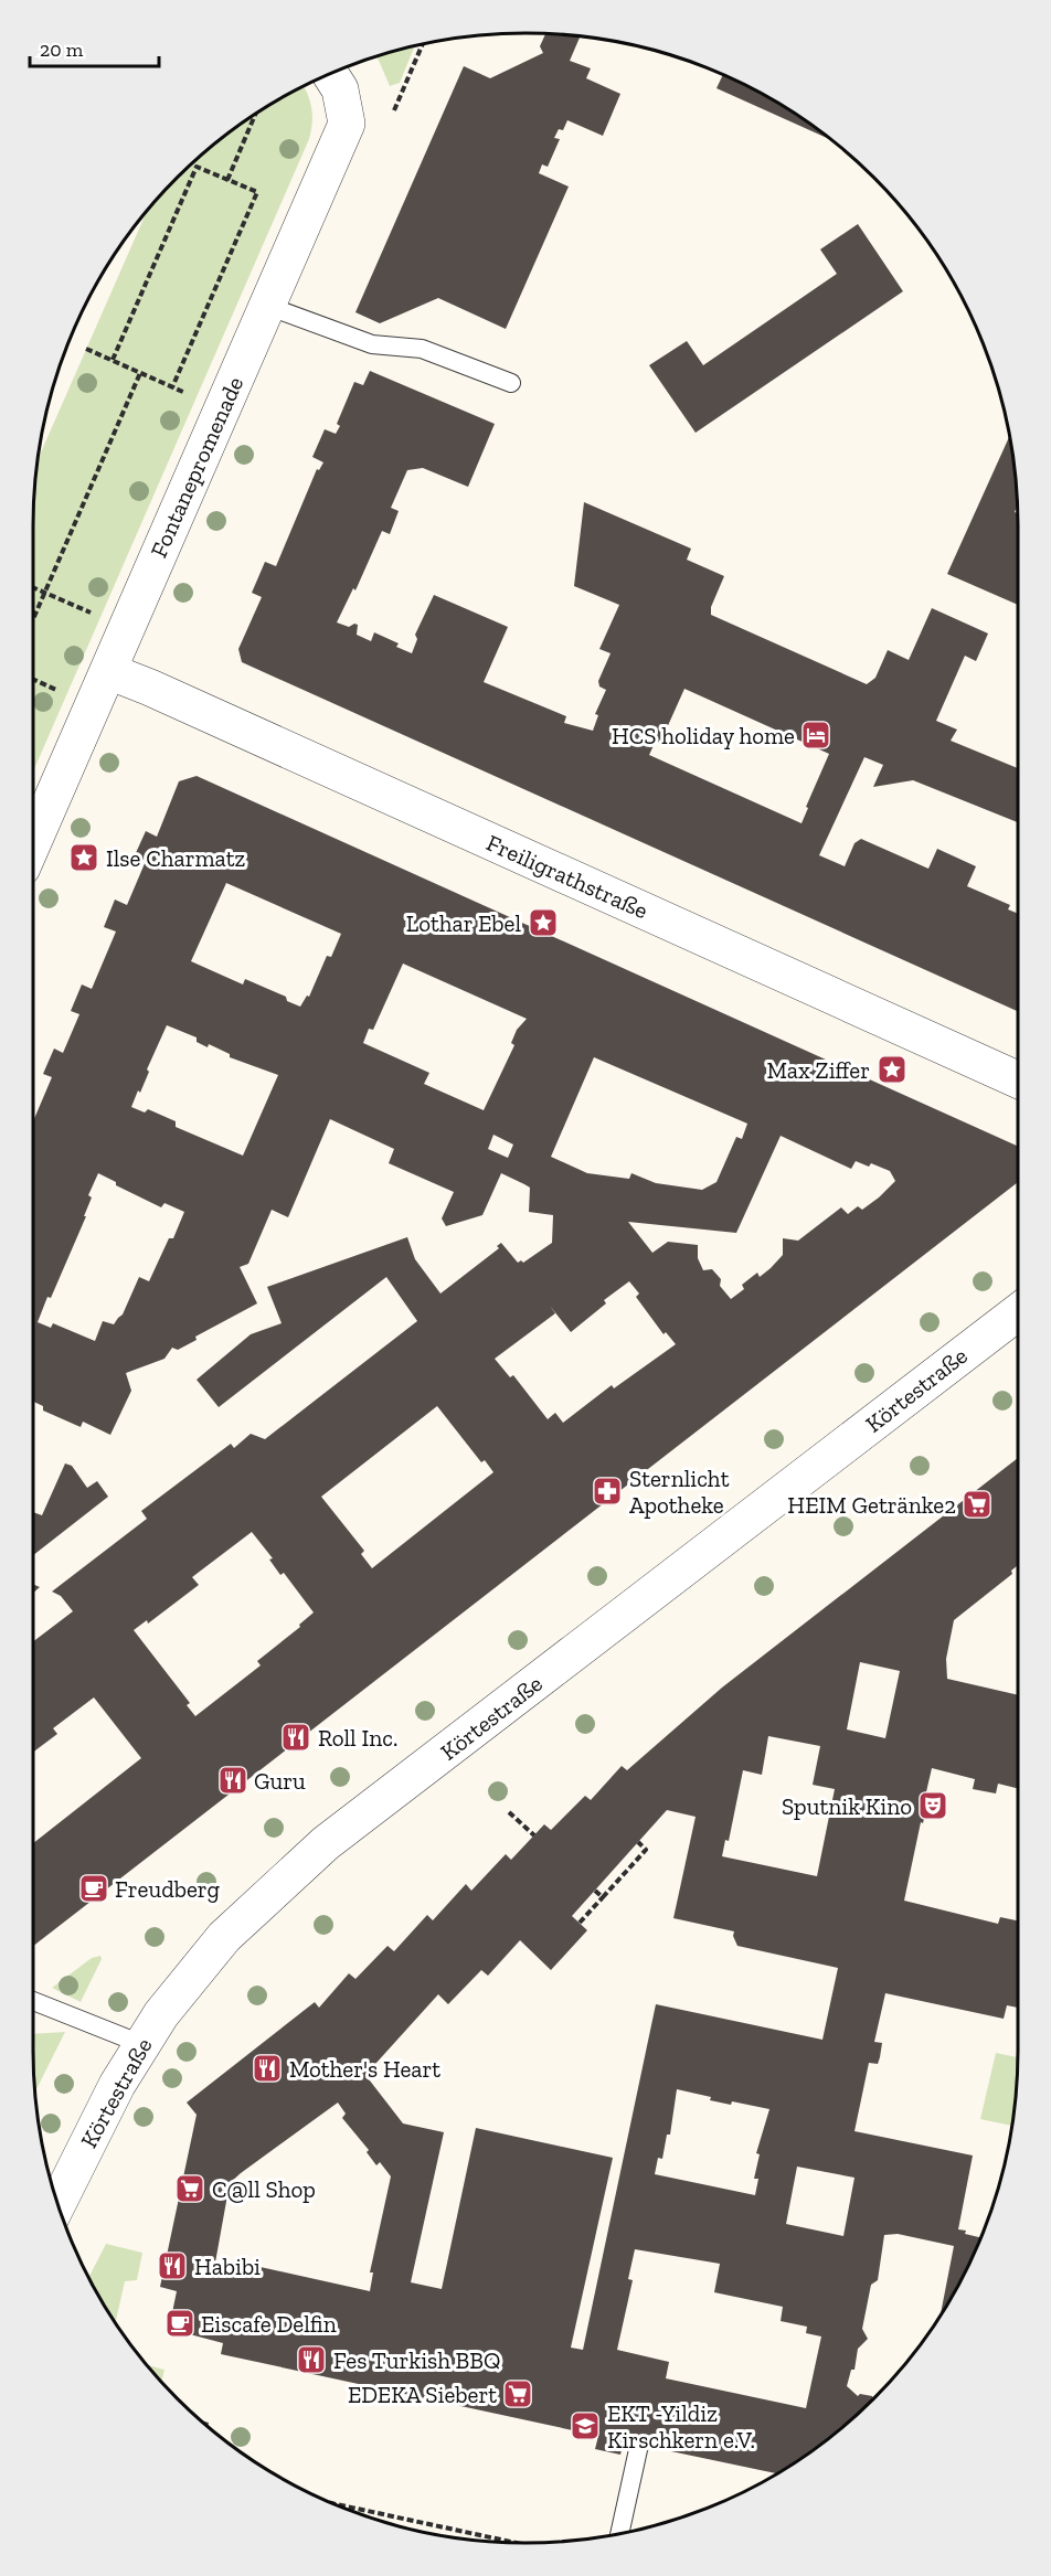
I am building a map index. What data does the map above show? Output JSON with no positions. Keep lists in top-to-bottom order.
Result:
{
  "streets": {
    "street": ["Fontanepromenade", "Freiligrathstraße", "Körtestraße"]
  },
  "crossings": [
    ["Fontanepromenade", "Freiligrathstraße"]
  ],
  "places": {
    "hotel": ["HCS holiday home"],
    "place": ["Ilse Charmatz", "Lothar Ebel", "Max Ziffer"],
    "pharmacy": ["Sternlicht Apotheke"],
    "supermarket": ["HEIM Getränke2", "C@ll Shop", "EDEKA Siebert"],
    "restaurant": [
      "Roll Inc.",
      "Guru",
      "Mother's Heart",
      "Habibi",
      "Fes Turkish BBQ"
    ],
    "theatre": ["Sputnik Kino"],
    "cafe": ["Freudberg", "Eiscafe Delfin"],
    "school or university": ["EKT -Yildiz Kirschkern e.V."]
  },
  "scale_bar": "20 m"
}
